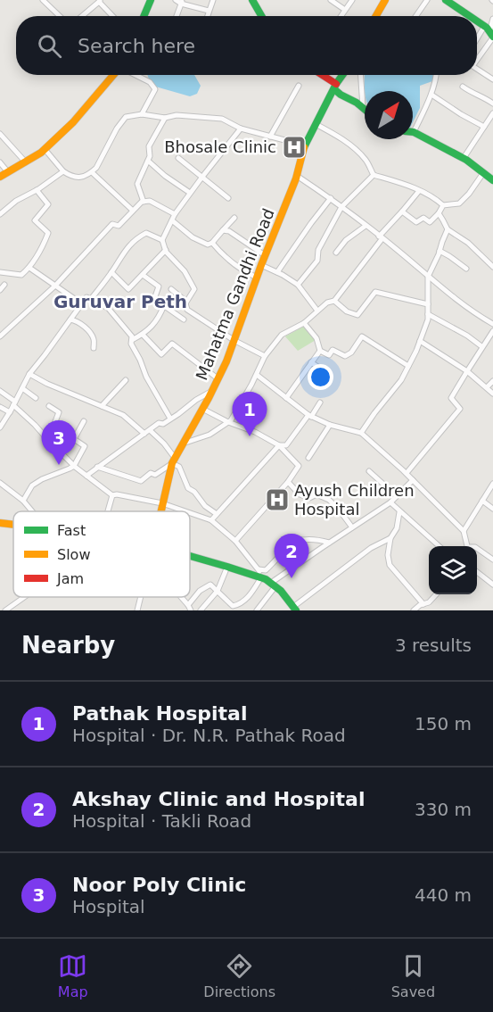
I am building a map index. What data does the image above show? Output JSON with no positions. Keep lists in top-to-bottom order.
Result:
{
  "streets": {
    "main road": ["Mahatma Gandhi Road"]
  },
  "districts": ["Guruvar Peth"],
  "places": {
    "hospital": ["Bhosale Clinic", "Ayush Children Hospital"]
  },
  "legend": ["Fast", "Slow", "Jam"],
  "north": "top right",
  "page": {
    "search": "Search here",
    "pins": ["1", "3", "2"],
    "heading": ["Nearby", "3 results"],
    "list": [
      {
        "mark": "1",
        "name": "Pathak Hospital",
        "note": "Hospital · Dr. N.R. Pathak Road",
        "value": "150 m"
      },
      {
        "mark": "2",
        "name": "Akshay Clinic and Hospital",
        "note": "Hospital · Takli Road",
        "value": "330 m"
      },
      {
        "mark": "3",
        "name": "Noor Poly Clinic",
        "note": "Hospital",
        "value": "440 m"
      }
    ],
    "nav": ["Map", "Directions", "Saved"]
  }
}
